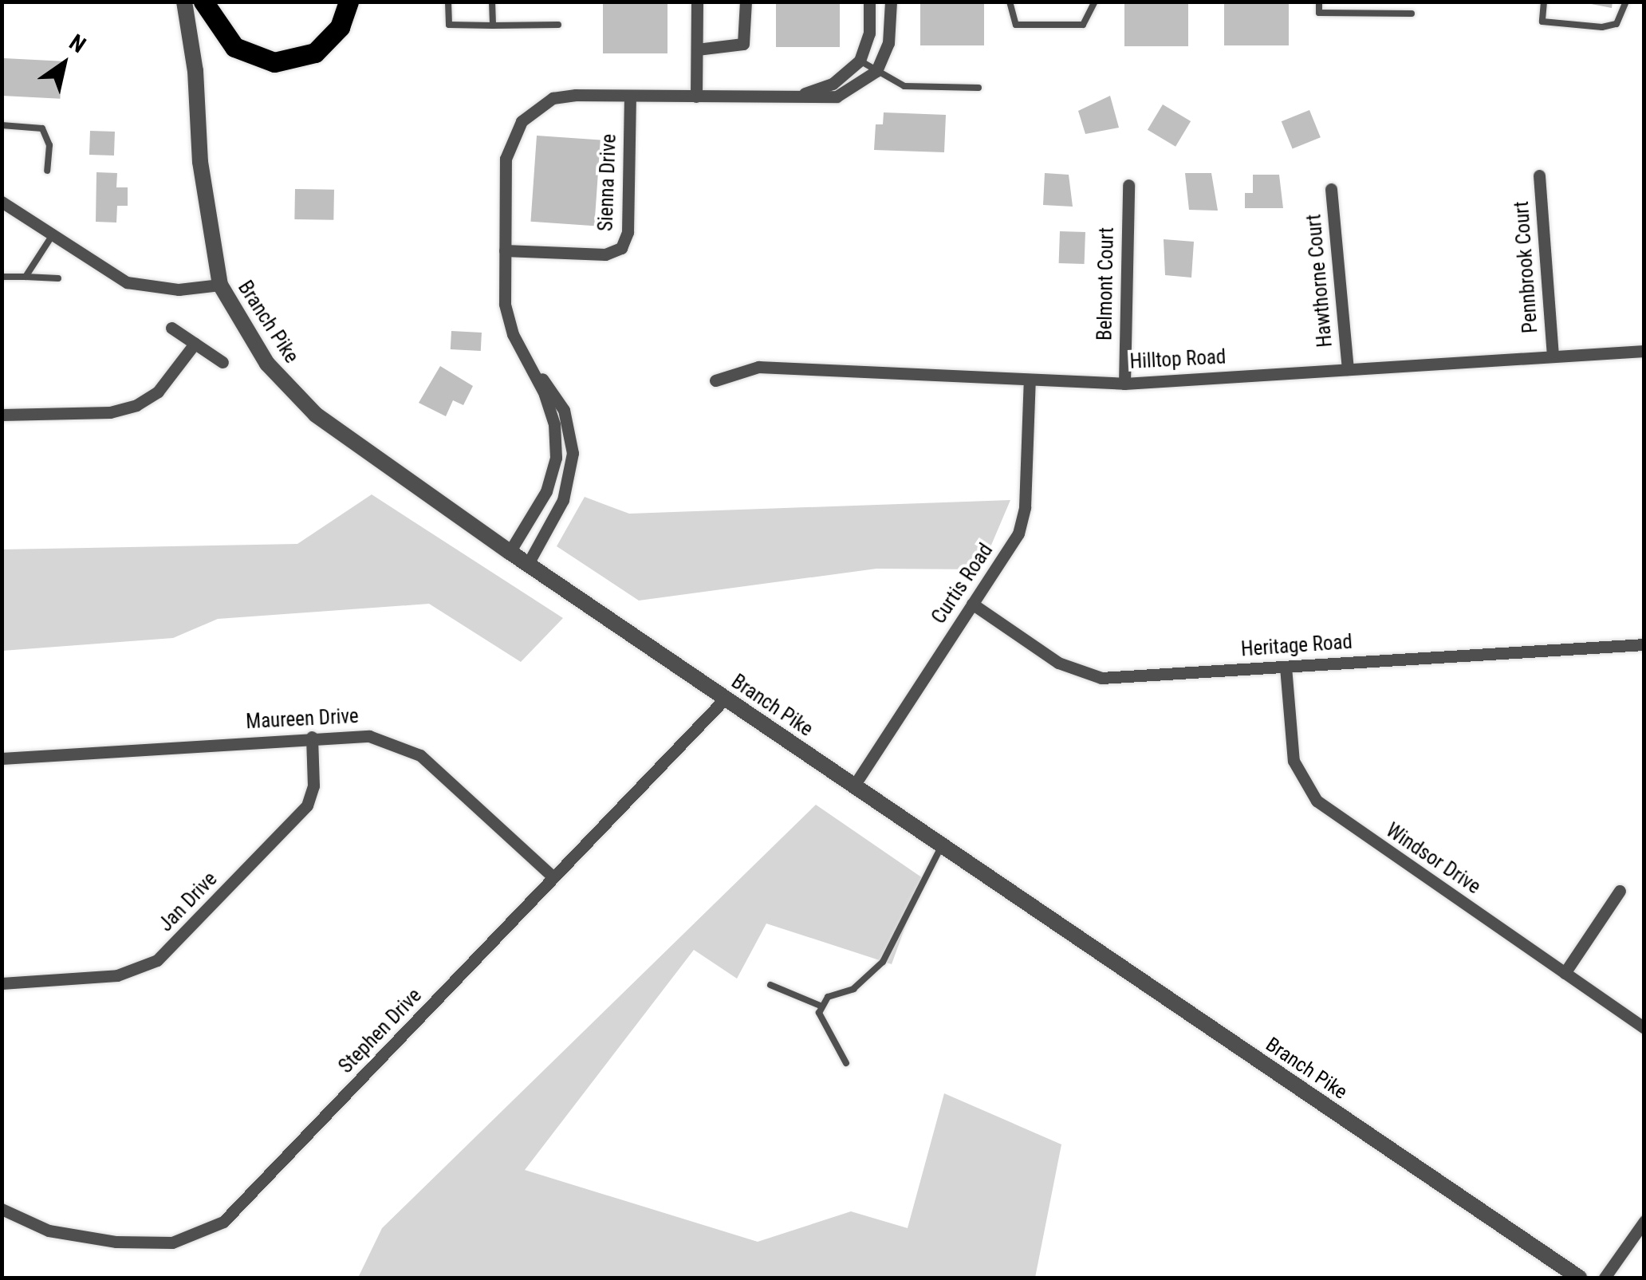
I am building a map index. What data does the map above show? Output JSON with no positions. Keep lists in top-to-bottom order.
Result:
{
  "streets": {
    "street": [
      "Sienna Drive",
      "Pennbrook Court",
      "Hawthorne Court",
      "Belmont Court",
      "Branch Pike",
      "Hilltop Road",
      "Curtis Road",
      "Heritage Road",
      "Maureen Drive",
      "Windsor Drive",
      "Jan Drive",
      "Stephen Drive"
    ]
  },
  "crossings": [
    ["Pennbrook Court", "Hilltop Road"],
    ["Hawthorne Court", "Hilltop Road"],
    ["Belmont Court", "Hilltop Road"],
    ["Branch Pike", "Curtis Road"],
    ["Branch Pike", "Stephen Drive"],
    ["Hilltop Road", "Curtis Road"],
    ["Curtis Road", "Heritage Road"],
    ["Heritage Road", "Windsor Drive"],
    ["Maureen Drive", "Jan Drive"],
    ["Maureen Drive", "Stephen Drive"]
  ],
  "north": "top right"
}
